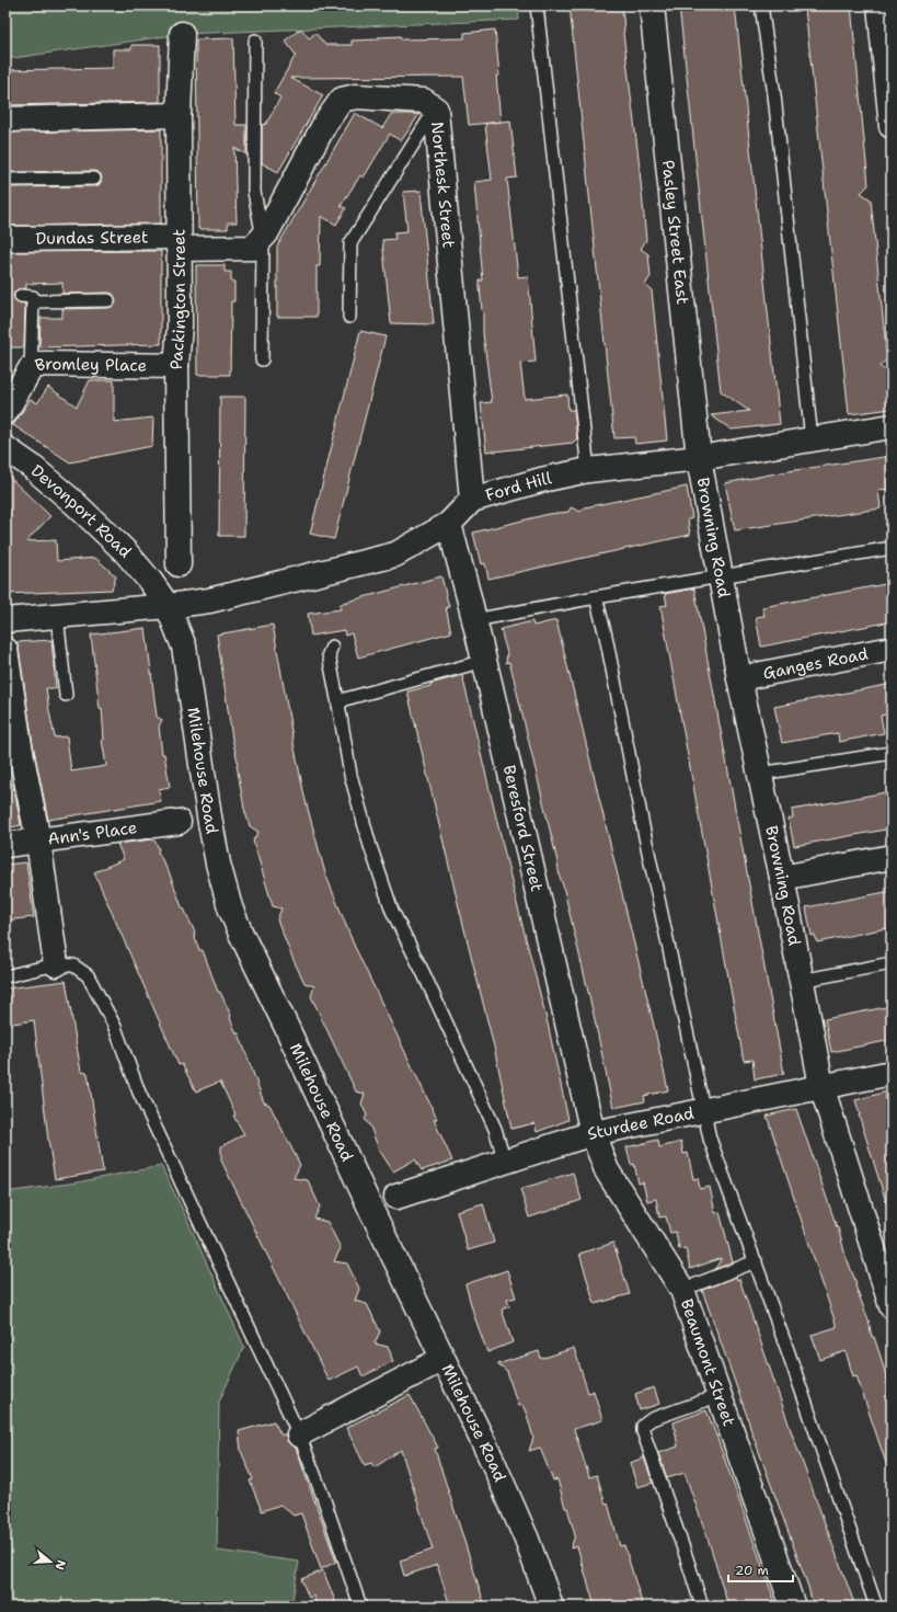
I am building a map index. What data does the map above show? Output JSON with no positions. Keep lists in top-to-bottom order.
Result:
{
  "streets": {
    "street": [
      "Northesk Street",
      "Pasley Street East",
      "Dundas Street",
      "Packington Street",
      "Bromley Place",
      "Ford Hill",
      "Devonport Road",
      "Browning Road",
      "Ganges Road",
      "Milehouse Road",
      "Beresford Street",
      "Ann's Place",
      "Sturdee Road",
      "Beaumont Street"
    ]
  },
  "crossings": [
    ["Northesk Street", "Ford Hill"],
    ["Pasley Street East", "Ford Hill"],
    ["Pasley Street East", "Browning Road"],
    ["Dundas Street", "Packington Street"],
    ["Packington Street", "Bromley Place"],
    ["Ford Hill", "Browning Road"],
    ["Ford Hill", "Milehouse Road"],
    ["Ford Hill", "Beresford Street"],
    ["Devonport Road", "Milehouse Road"],
    ["Browning Road", "Ganges Road"],
    ["Browning Road", "Sturdee Road"],
    ["Beresford Street", "Sturdee Road"],
    ["Beresford Street", "Beaumont Street"],
    ["Sturdee Road", "Beaumont Street"]
  ],
  "scale_bar": "20 m",
  "north": "right"
}
